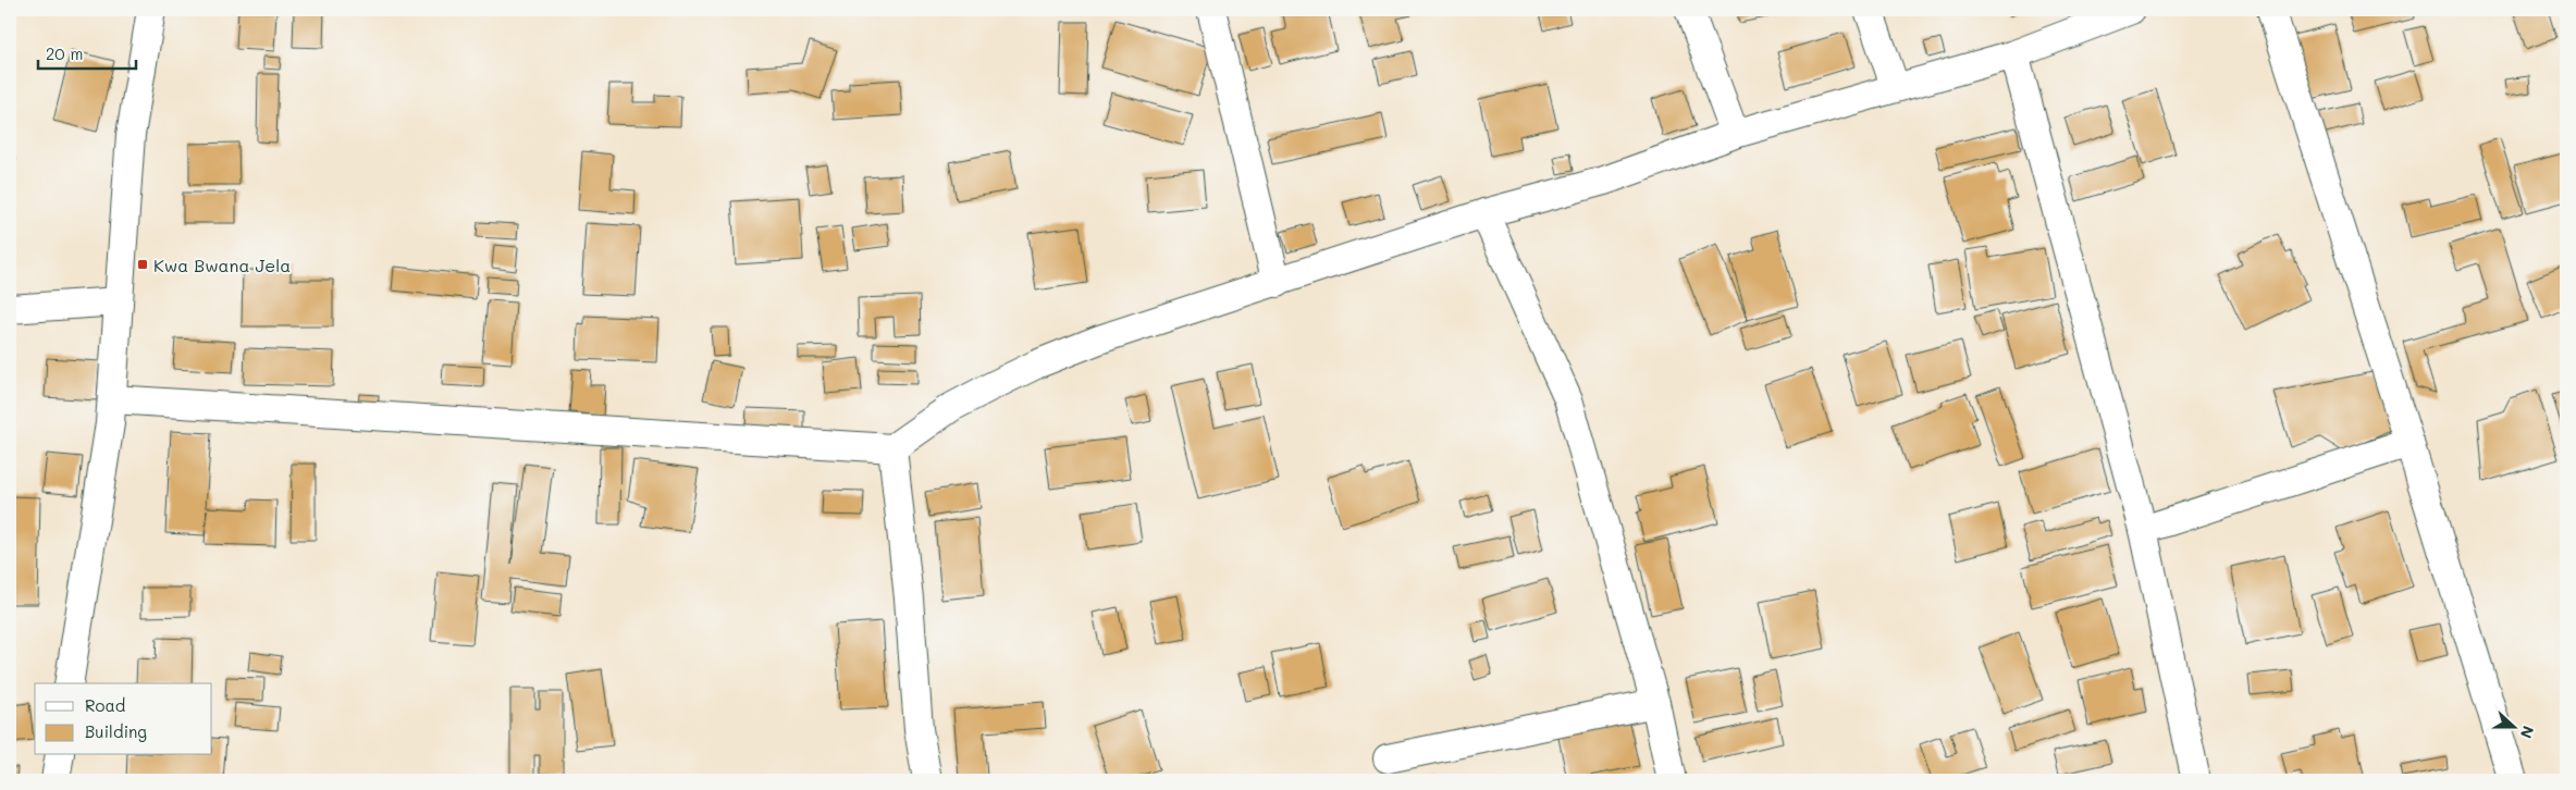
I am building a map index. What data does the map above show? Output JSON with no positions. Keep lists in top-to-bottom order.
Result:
{
  "places": {
    "transit": ["Kwa Bwana Jela"]
  },
  "legend": ["Road", "Building"],
  "scale_bar": "20 m",
  "north": "right"
}
